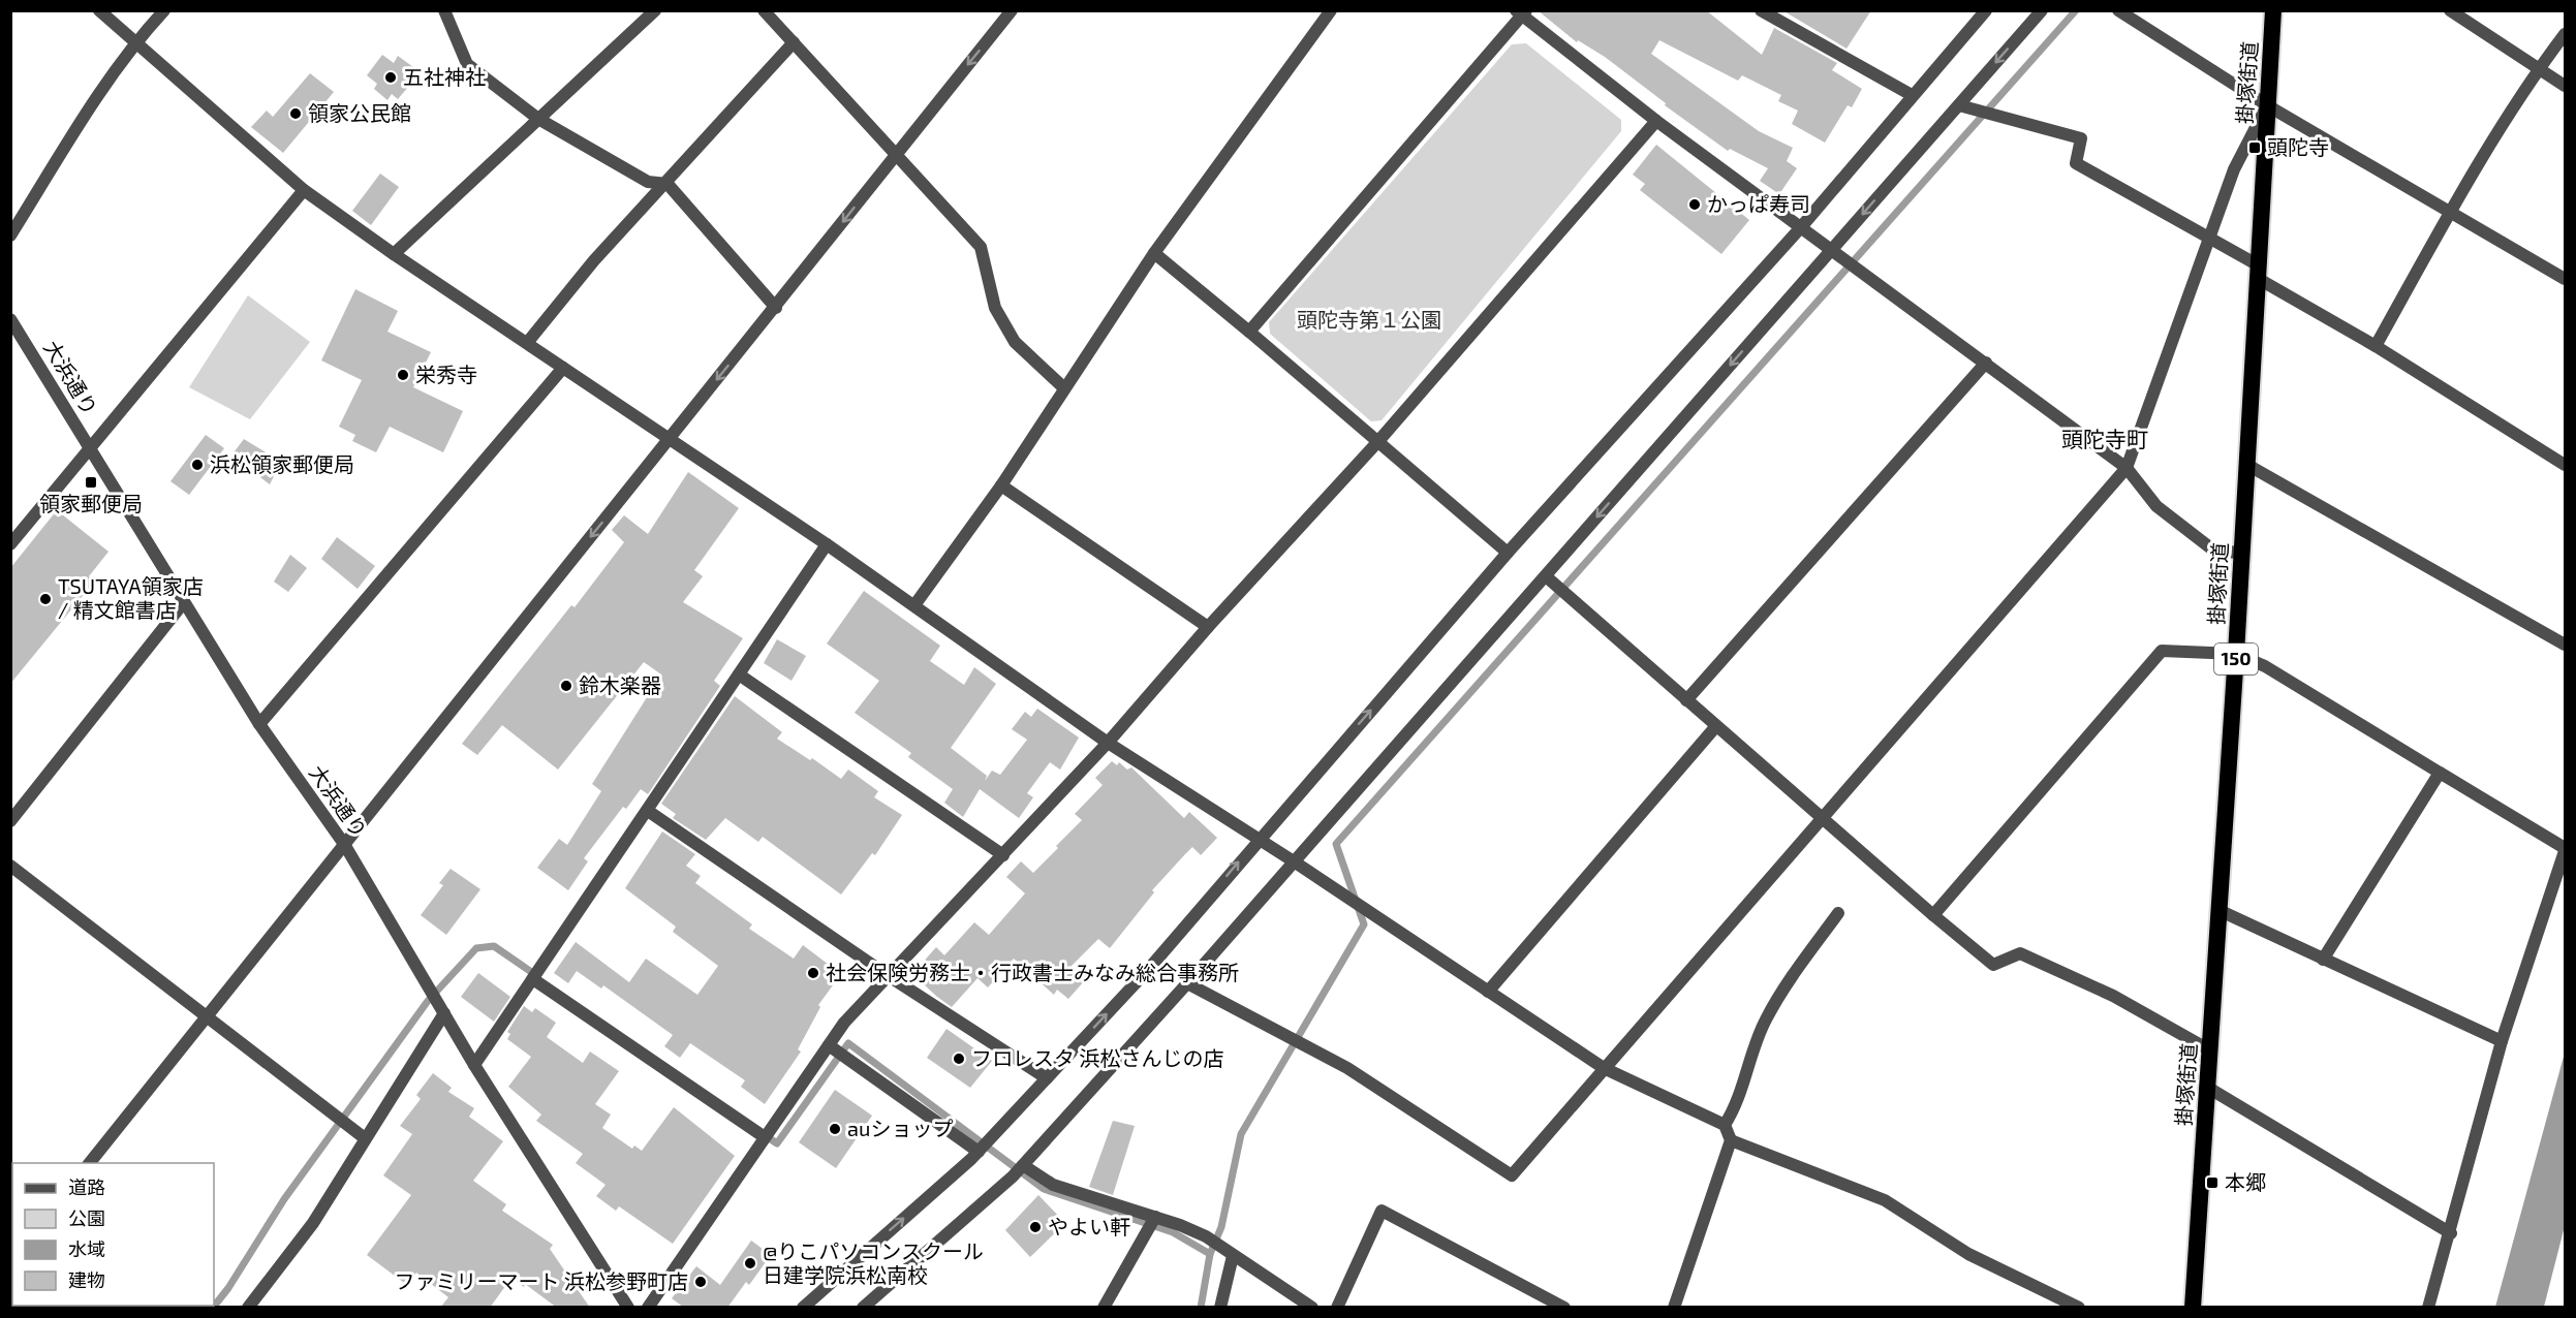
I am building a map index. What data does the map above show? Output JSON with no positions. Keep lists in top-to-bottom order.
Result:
{
  "streets": {
    "highway": ["掛塚街道", "150"],
    "street": ["大浜通り"]
  },
  "districts": ["頭陀寺町"],
  "parks": ["頭陀寺第１公園"],
  "places": {
    "other": [
      "五社神社",
      "領家公民館",
      "かっぱ寿司",
      "栄秀寺",
      "浜松領家郵便局",
      "TSUTAYA領家店 / 精文館書店",
      "鈴木楽器",
      "社会保険労務士・行政書士みなみ総合事務所",
      "フロレスタ 浜松さんじの店",
      "auショップ",
      "やよい軒",
      "@りこパソコンスクール 日建学院浜松南校",
      "ファミリーマート 浜松参野町店"
    ],
    "transit": ["頭陀寺", "領家郵便局", "本郷"]
  },
  "legend": [
    "道路",
    "公園",
    "水域",
    "建物"
  ]
}
